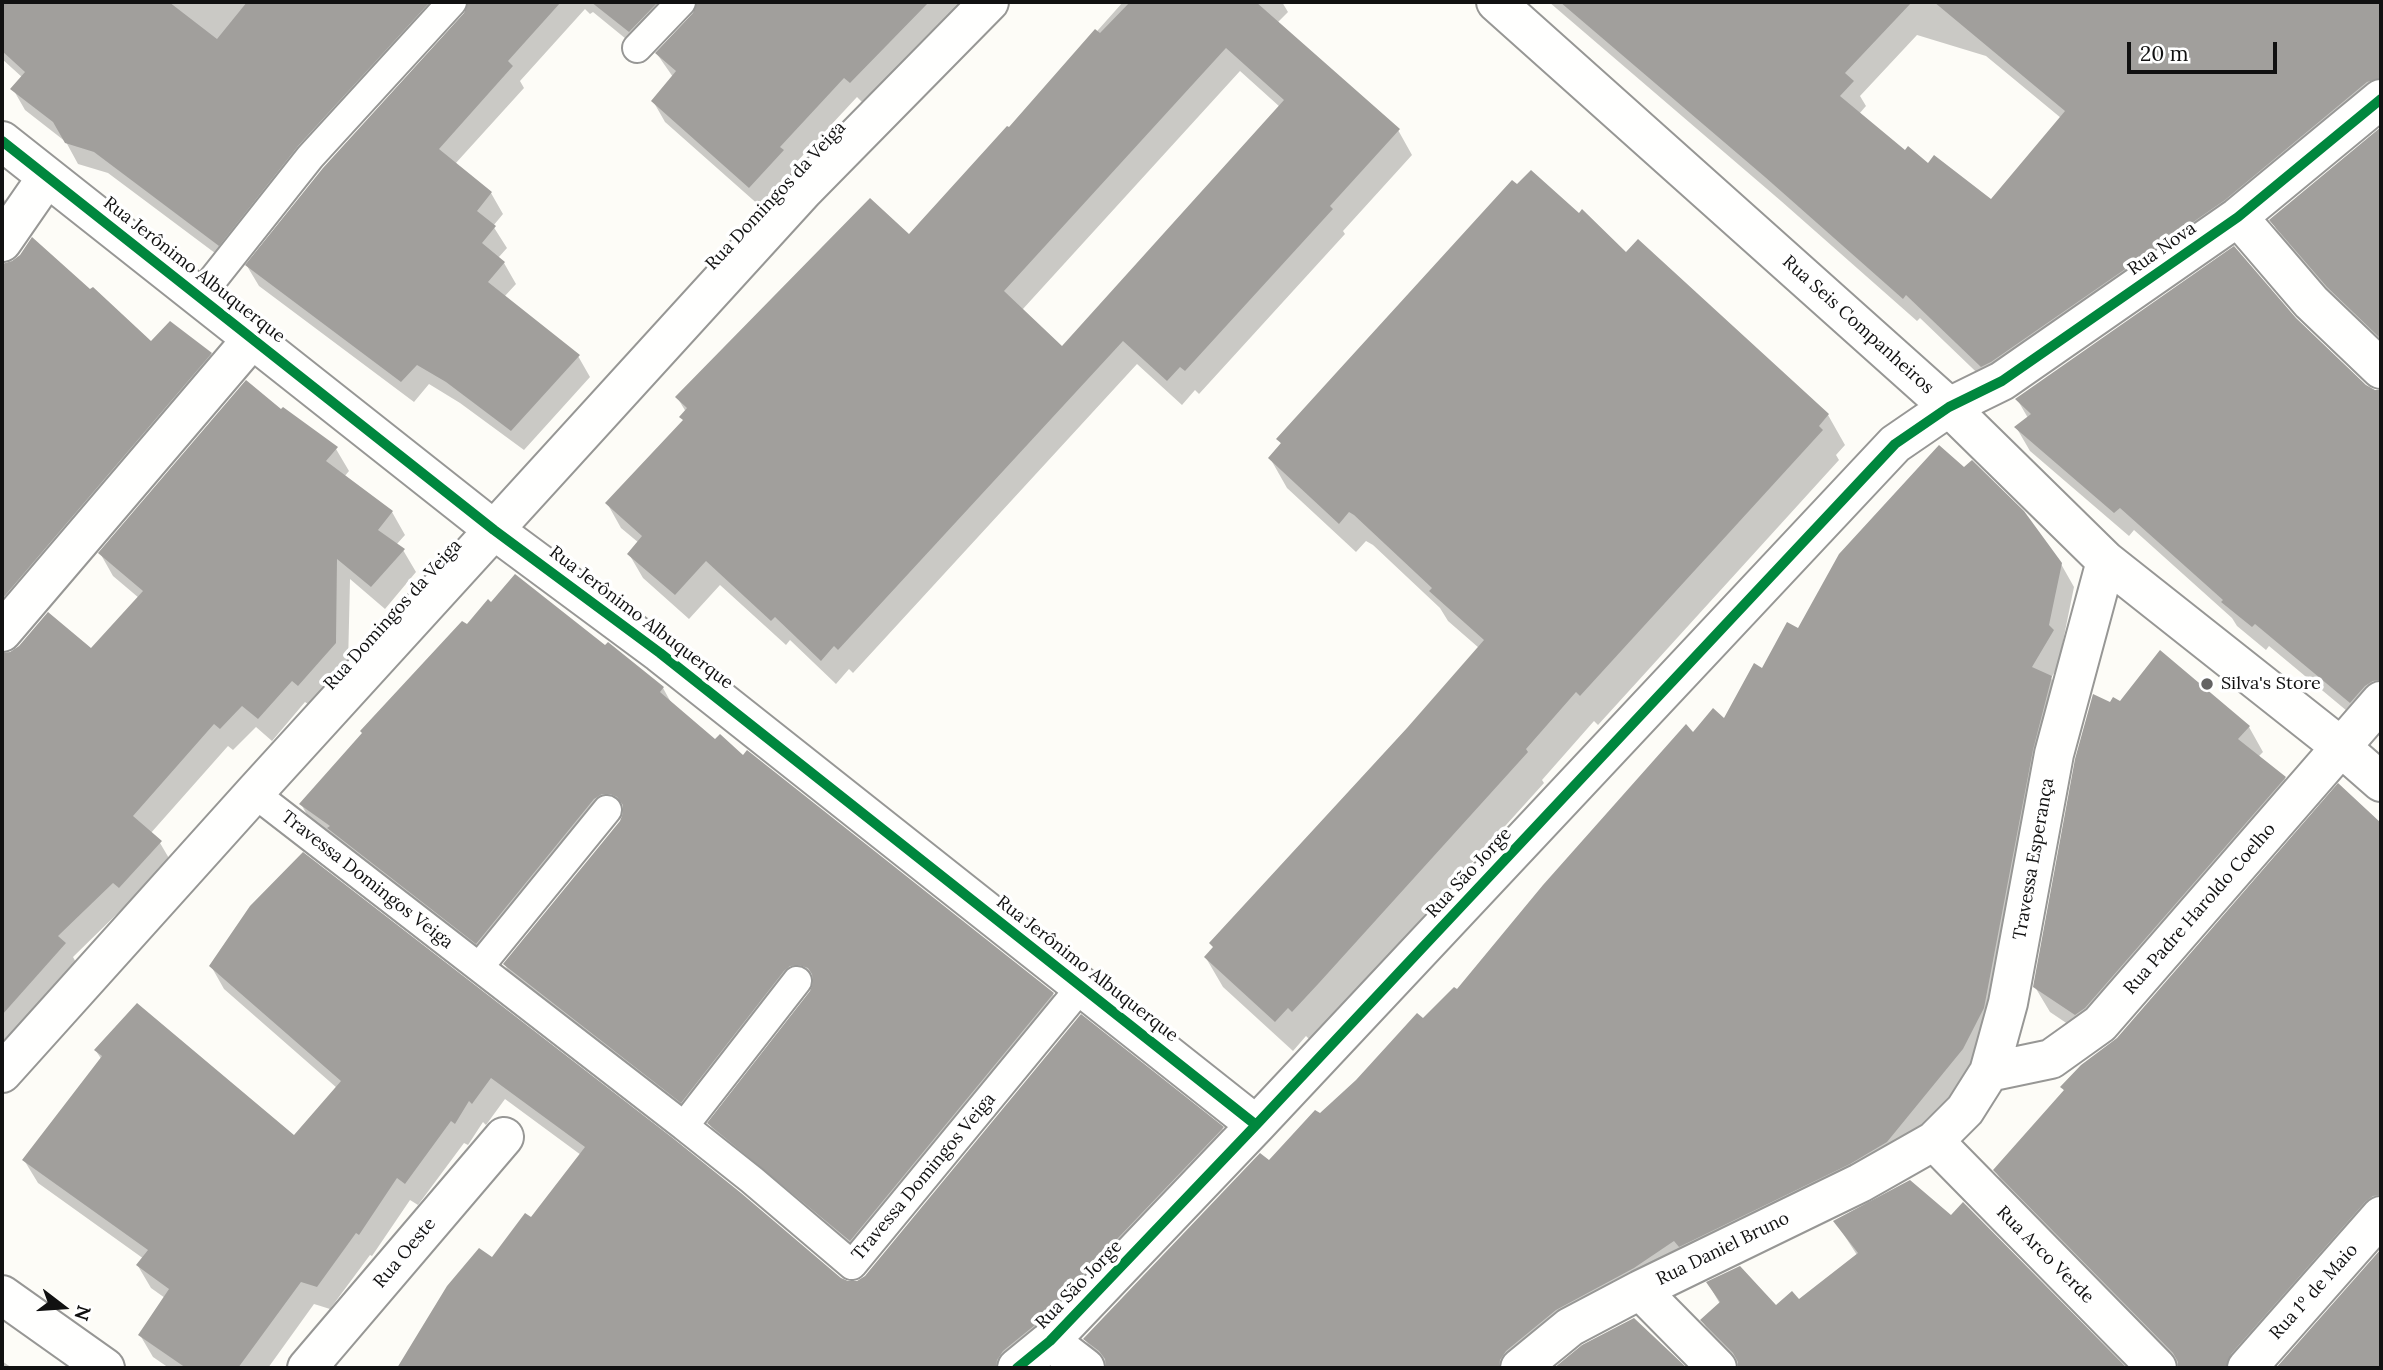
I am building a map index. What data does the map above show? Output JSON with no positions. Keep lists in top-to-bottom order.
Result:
{
  "streets": {
    "street": [
      "Rua Domingos da Veiga",
      "Rua Nova",
      "Rua Jerônimo Albuquerque",
      "Rua Seis Companheiros",
      "Travessa Esperança",
      "Rua São Jorge",
      "Rua Padre Haroldo Coelho",
      "Rua Daniel Bruno",
      "Rua Oeste",
      "Rua Arco Verde",
      "Rua 1º de Maio"
    ],
    "lane": ["Travessa Domingos Veiga"]
  },
  "crossings": [
    ["Rua Domingos da Veiga", "Rua Jerônimo Albuquerque"],
    ["Rua Domingos da Veiga", "Travessa Domingos Veiga"],
    ["Rua Nova", "Rua Seis Companheiros"],
    ["Rua Nova", "Rua São Jorge"],
    ["Rua Jerônimo Albuquerque", "Rua São Jorge"],
    ["Rua Jerônimo Albuquerque", "Travessa Domingos Veiga"],
    ["Rua Seis Companheiros", "Travessa Esperança"],
    ["Rua Seis Companheiros", "Rua São Jorge"],
    ["Rua Seis Companheiros", "Rua Padre Haroldo Coelho"],
    ["Travessa Esperança", "Rua Padre Haroldo Coelho"],
    ["Travessa Esperança", "Rua Daniel Bruno"],
    ["Travessa Esperança", "Rua Arco Verde"],
    ["Rua Daniel Bruno", "Rua Arco Verde"]
  ],
  "places": ["Silva's Store"],
  "scale_bar": "20 m",
  "north": "right"
}
